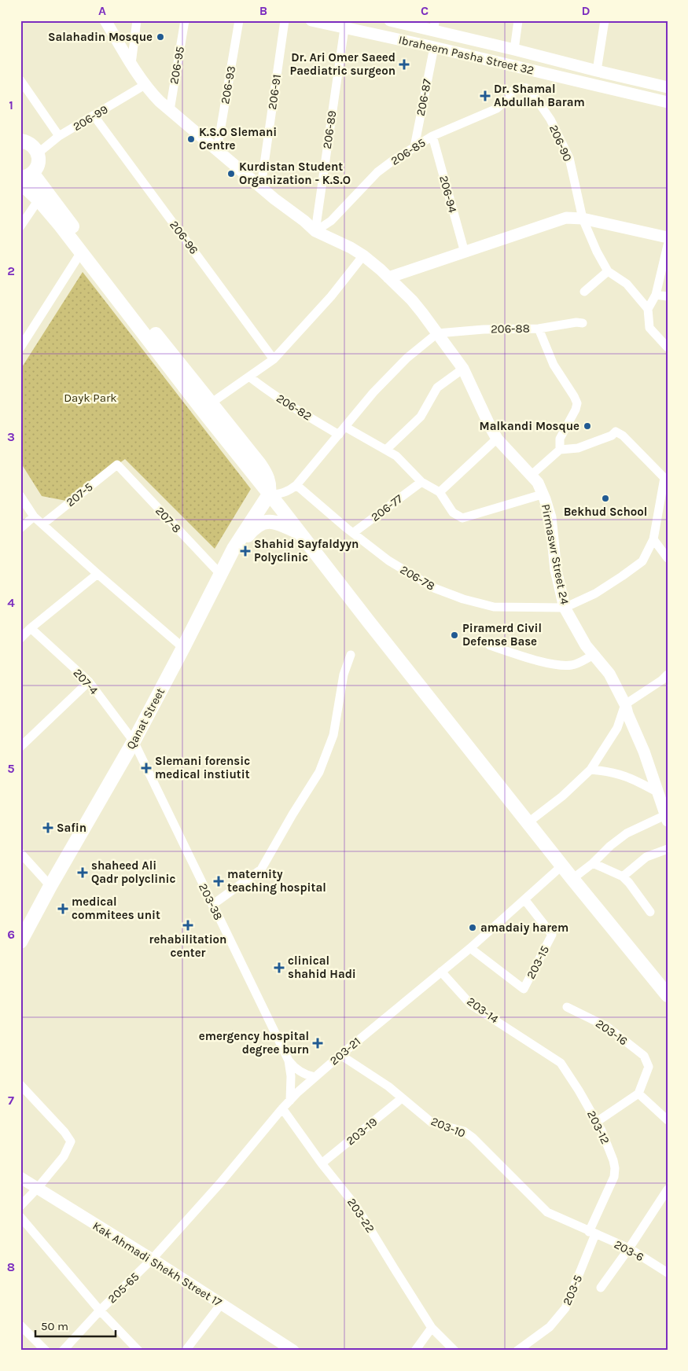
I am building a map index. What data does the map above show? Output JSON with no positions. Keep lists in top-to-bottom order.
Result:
{
  "streets": {
    "main road": ["Qanat Street"],
    "street": [
      "Ibraheem Pasha Street 32",
      "206-95",
      "206-93",
      "206-91",
      "206-87",
      "206-99",
      "206-89",
      "206-90",
      "206-85",
      "206-94",
      "206-96",
      "206-88",
      "206-82",
      "207-5",
      "206-77",
      "207-8",
      "Pirmaswr Street 24",
      "206-78",
      "207-4",
      "203-38",
      "203-15",
      "203-14",
      "203-16",
      "203-21",
      "203-10",
      "203-12",
      "203-19",
      "203-22",
      "203-6",
      "Kak Ahmadi Shekh Street 17",
      "205-65",
      "203-5"
    ]
  },
  "crossings": [
    ["Ibraheem Pasha Street 32", "206-87"],
    ["Ibraheem Pasha Street 32", "206-89"],
    ["206-95", "Pirmaswr Street 24"],
    ["206-93", "Pirmaswr Street 24"],
    ["206-91", "Pirmaswr Street 24"],
    ["206-87", "206-85"],
    ["206-99", "206-96"],
    ["206-99", "Pirmaswr Street 24"],
    ["206-89", "206-85"],
    ["206-89", "Pirmaswr Street 24"],
    ["206-90", "206-85"],
    ["206-85", "206-94"],
    ["206-85", "Pirmaswr Street 24"],
    ["206-88", "Pirmaswr Street 24"],
    ["207-5", "207-8"],
    ["206-77", "206-78"],
    ["207-8", "Qanat Street"],
    ["Pirmaswr Street 24", "206-78"],
    ["207-4", "Qanat Street"],
    ["207-4", "203-38"],
    ["Qanat Street", "203-38"],
    ["203-38", "203-21"],
    ["203-15", "203-21"],
    ["203-14", "203-21"],
    ["203-14", "203-12"],
    ["203-21", "203-10"],
    ["203-21", "203-22"],
    ["203-21", "Kak Ahmadi Shekh Street 17"],
    ["203-21", "205-65"],
    ["203-10", "203-12"],
    ["203-10", "203-19"],
    ["203-10", "203-6"],
    ["203-10", "203-5"],
    ["203-12", "203-6"],
    ["203-12", "203-5"],
    ["203-19", "203-22"],
    ["203-6", "203-5"],
    ["Kak Ahmadi Shekh Street 17", "205-65"]
  ],
  "parks": ["Dayk Park"],
  "places": {
    "other": [
      "Salahadin Mosque",
      "K.S.O Slemani Centre",
      "Kurdistan Student Organization - K.S.O",
      "Malkandi Mosque",
      "Bekhud School",
      "Piramerd Civil Defense Base",
      "amadaiy harem"
    ],
    "health": [
      "Dr. Ari Omer Saeed Paediatric surgeon",
      "Dr. Shamal Abdullah Baram",
      "Shahid Sayfaldyyn Polyclinic",
      "Slemani forensic medical instiutit",
      "Safin",
      "shaheed Ali Qadr polyclinic",
      "maternity teaching hospital",
      "medical commitees unit",
      "rehabilitation center",
      "clinical shahid Hadi",
      "emergency hospital degree burn"
    ]
  },
  "scale_bar": "50 m",
  "grid": {
    "columns": [
      "A",
      "B",
      "C",
      "D"
    ],
    "rows": [
      "1",
      "2",
      "3",
      "4",
      "5",
      "6",
      "7",
      "8"
    ]
  }
}
